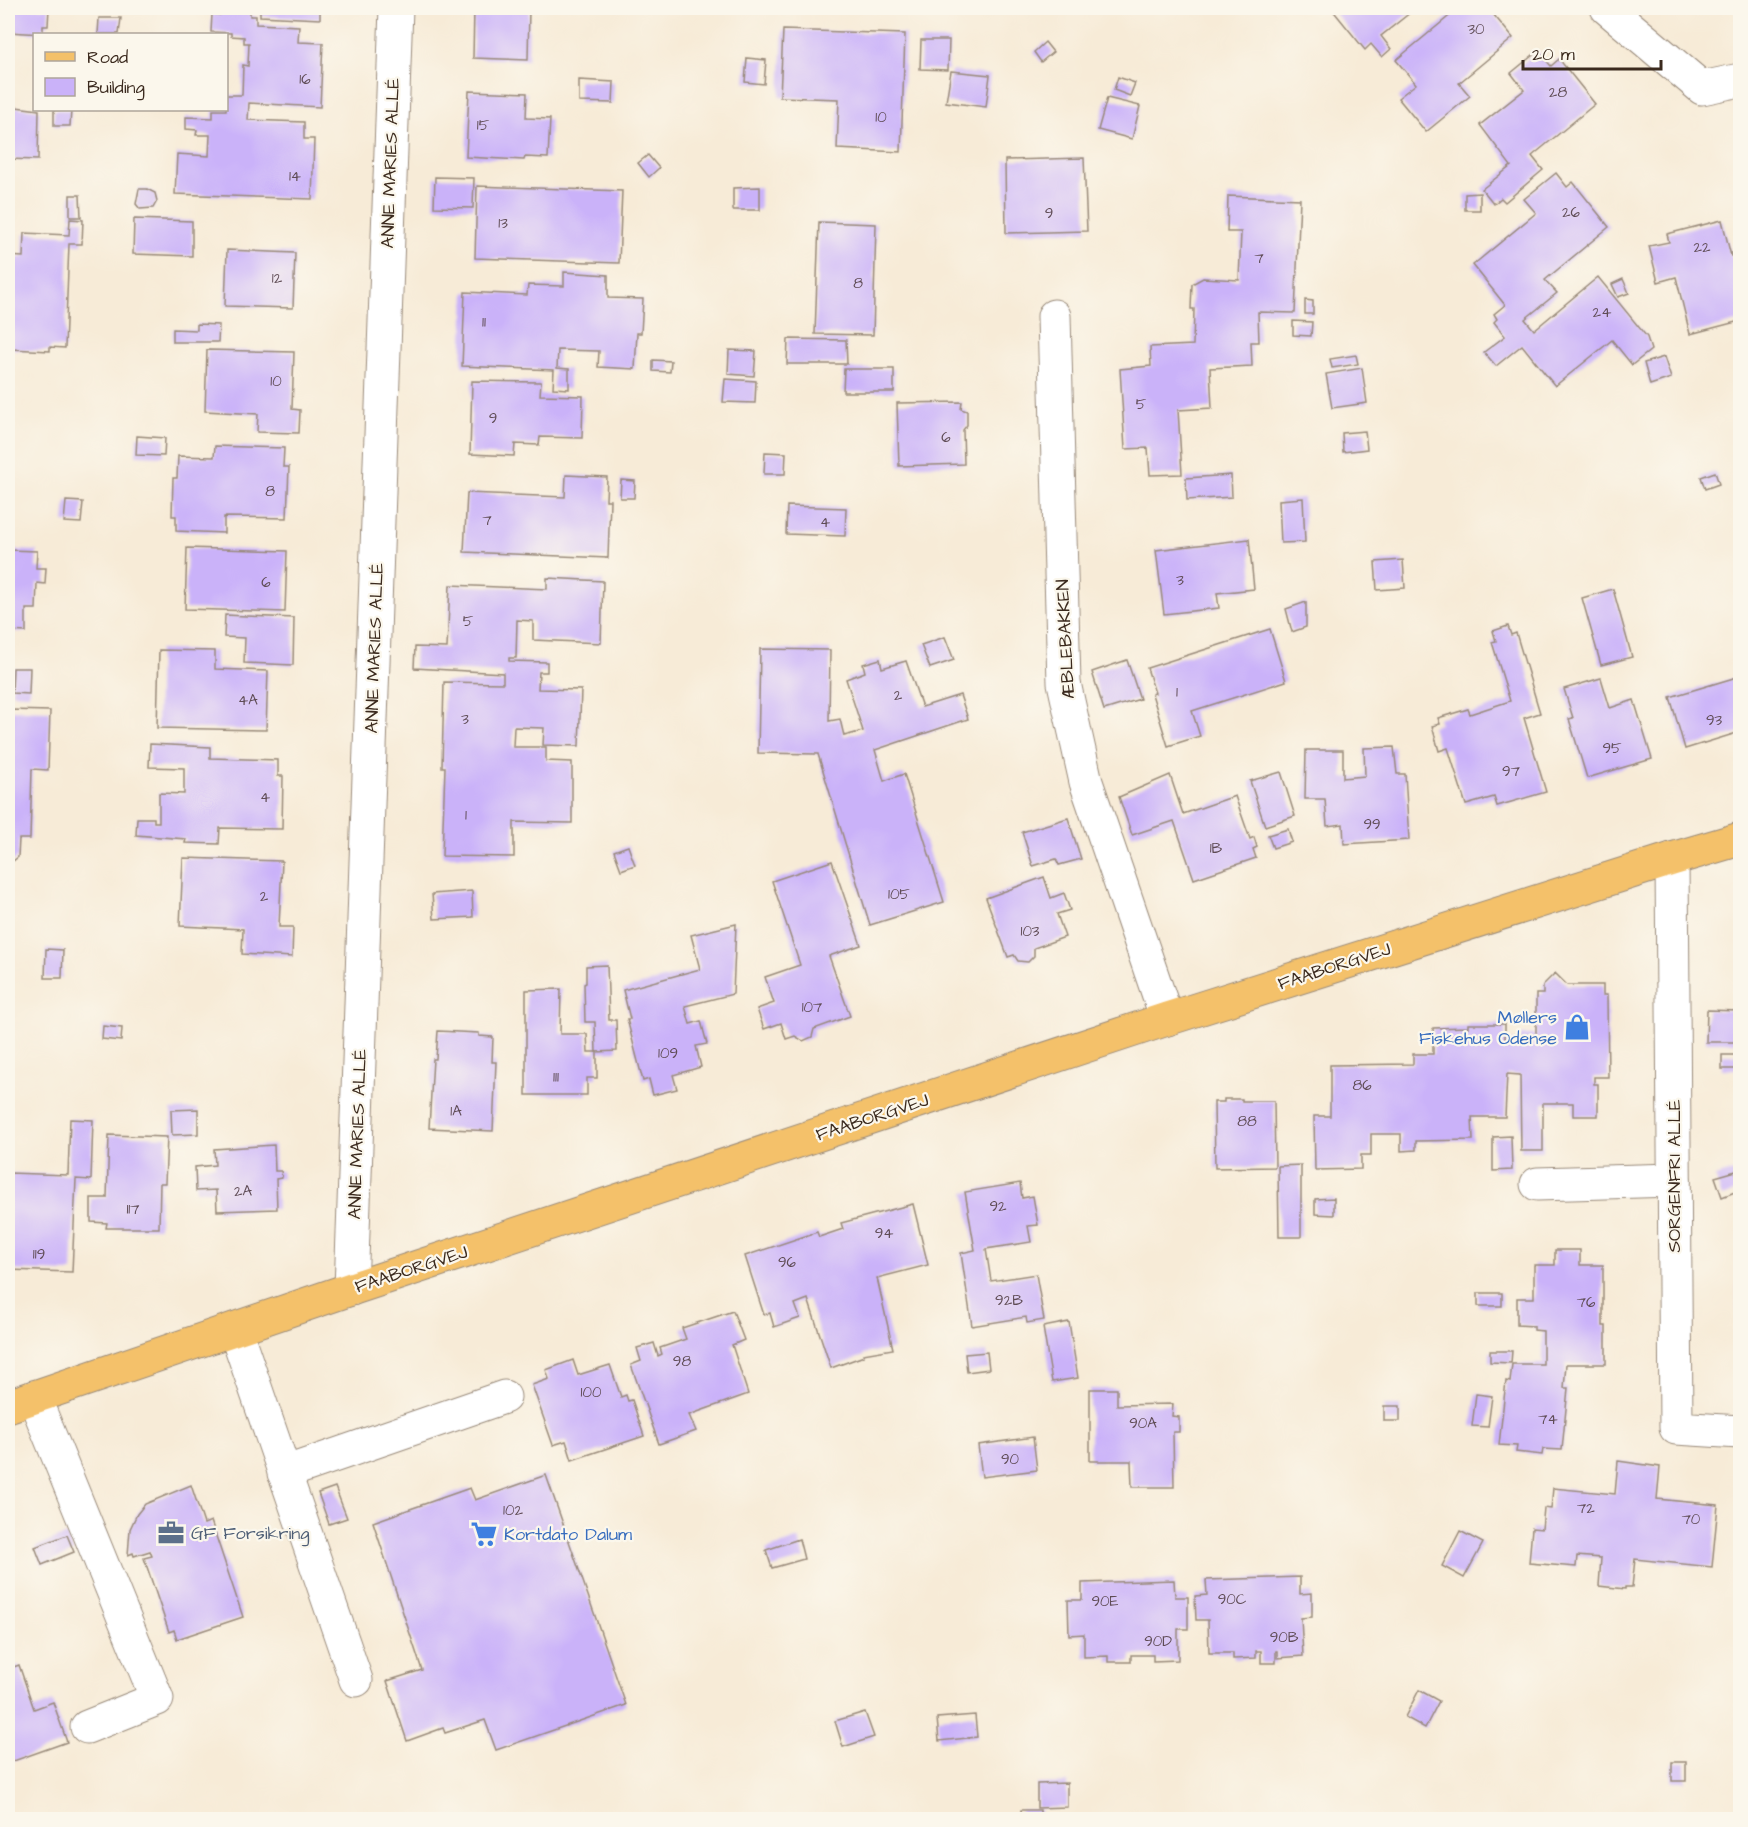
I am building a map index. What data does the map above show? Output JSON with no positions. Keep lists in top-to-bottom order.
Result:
{
  "streets": {
    "main road": ["FAABORGVEJ"],
    "street": ["ANNE MARIES ALLÉ", "ÆBLEBAKKEN", "SORGENFRI ALLÉ"]
  },
  "crossings": [
    ["ANNE MARIES ALLÉ", "FAABORGVEJ"],
    ["ÆBLEBAKKEN", "FAABORGVEJ"],
    ["FAABORGVEJ", "SORGENFRI ALLÉ"]
  ],
  "places": {
    "shop": ["Møllers Fiskehus Odense"],
    "office": ["GF Forsikring"],
    "supermarket": ["Kortdato Dalum"]
  },
  "house_numbers": [
    "30",
    "16",
    "28",
    "10",
    "15",
    "14",
    "26",
    "9",
    "13",
    "22",
    "7",
    "12",
    "8",
    "24",
    "11",
    "10",
    "5",
    "9",
    "6",
    "8",
    "7",
    "4",
    "3",
    "6",
    "5",
    "1",
    "2",
    "4A",
    "3",
    "93",
    "95",
    "97",
    "4",
    "1",
    "99",
    "1B",
    "105",
    "2",
    "103",
    "107",
    "109",
    "111",
    "86",
    "1A",
    "88",
    "2A",
    "92",
    "117",
    "94",
    "119",
    "96",
    "92B",
    "76",
    "98",
    "100",
    "74",
    "90A",
    "90",
    "72",
    "102",
    "70",
    "90C",
    "90E",
    "90B",
    "90D"
  ],
  "legend": ["Road", "Building"],
  "scale_bar": "20 m"
}
